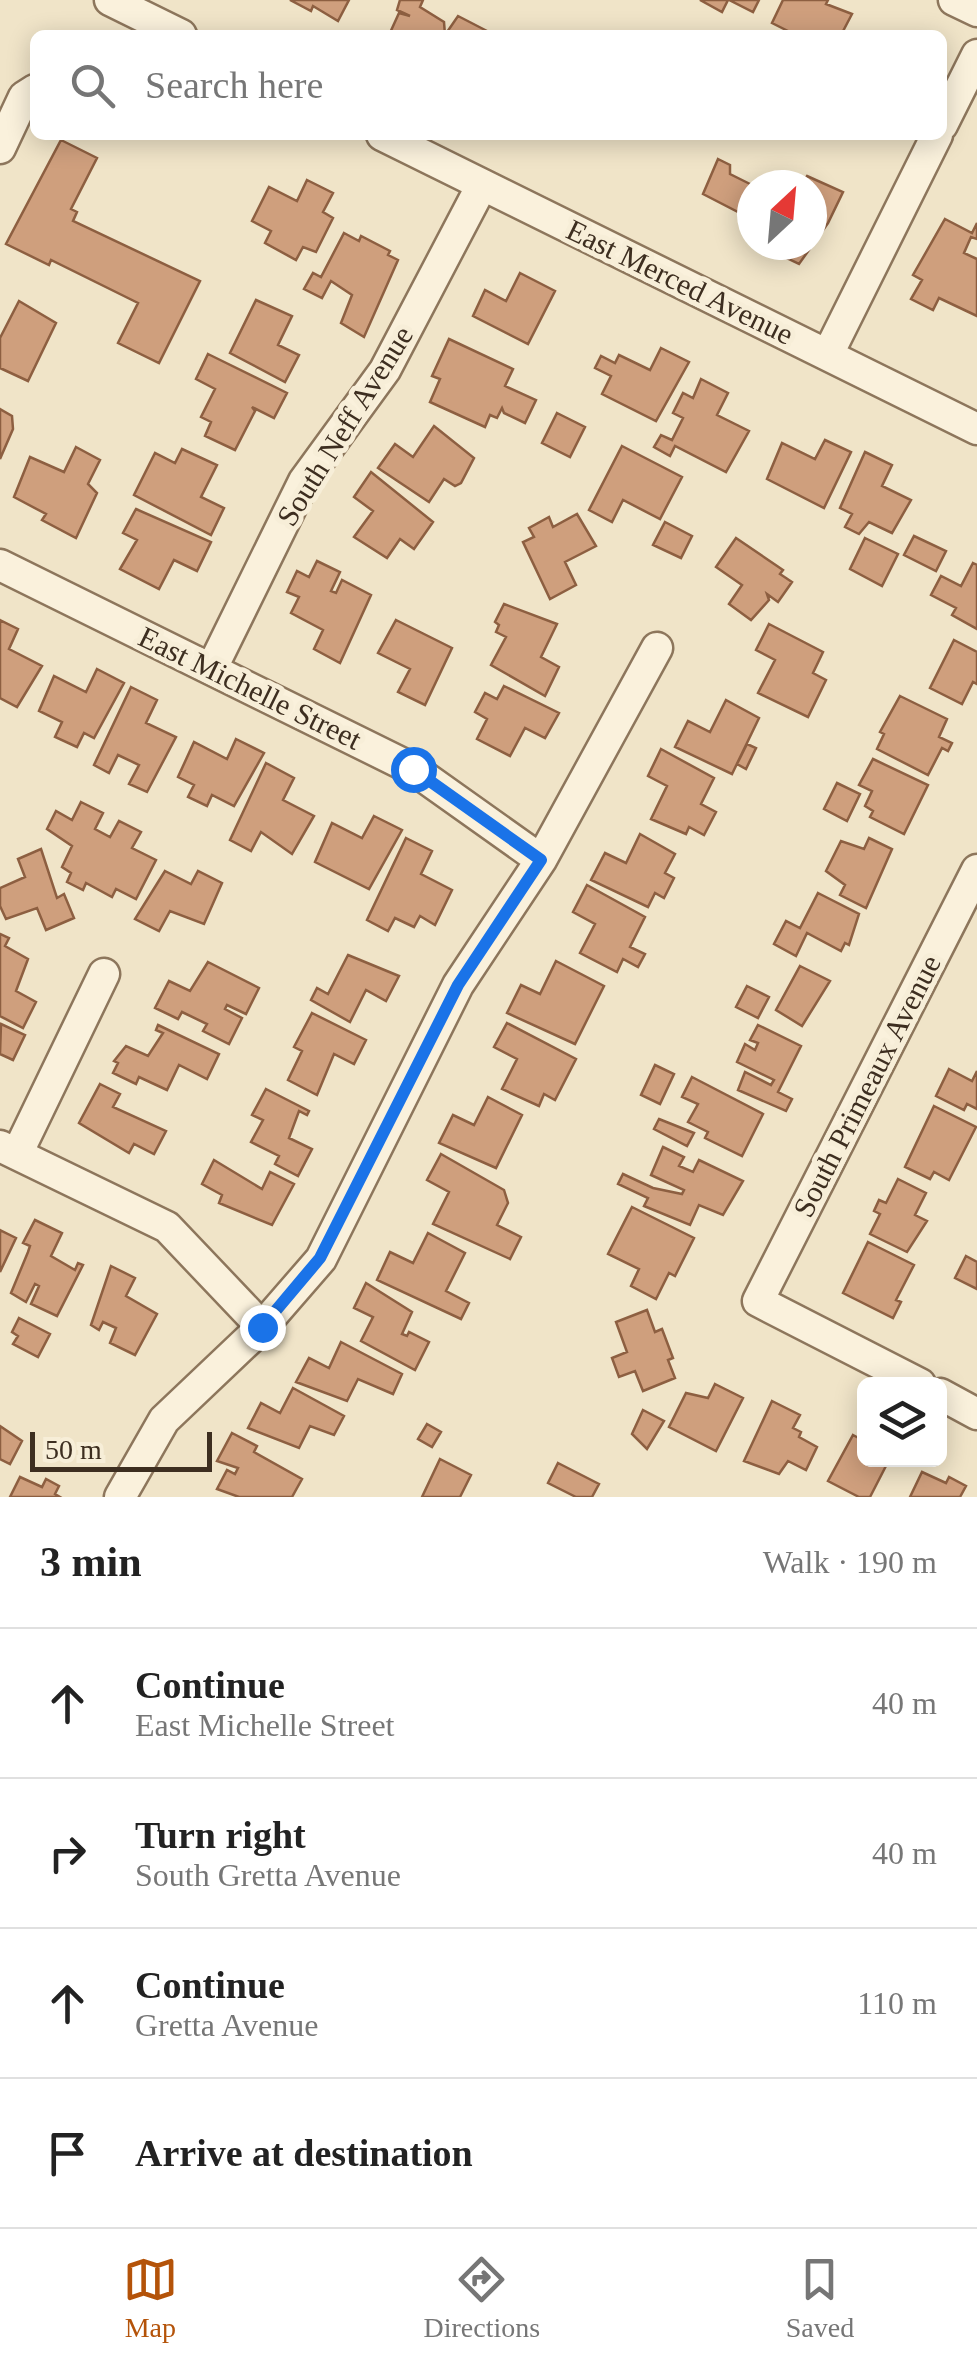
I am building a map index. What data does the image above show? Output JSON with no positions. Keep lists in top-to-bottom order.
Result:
{
  "streets": {
    "street": [
      "East Merced Avenue",
      "South Neff Avenue",
      "East Michelle Street",
      "South Primeaux Avenue"
    ]
  },
  "crossings": [
    ["East Merced Avenue", "South Neff Avenue"],
    ["South Neff Avenue", "East Michelle Street"]
  ],
  "scale_bar": "50 m",
  "north": "top right",
  "page": {
    "search": "Search here",
    "scale": "50 m",
    "heading": ["3 min", "Walk · 190 m"],
    "list": [
      ["Continue", "East Michelle Street", "40 m"],
      ["Turn right", "South Gretta Avenue", "40 m"],
      ["Continue", "Gretta Avenue", "110 m"],
      "Arrive at destination"
    ],
    "nav": ["Map", "Directions", "Saved"]
  }
}
